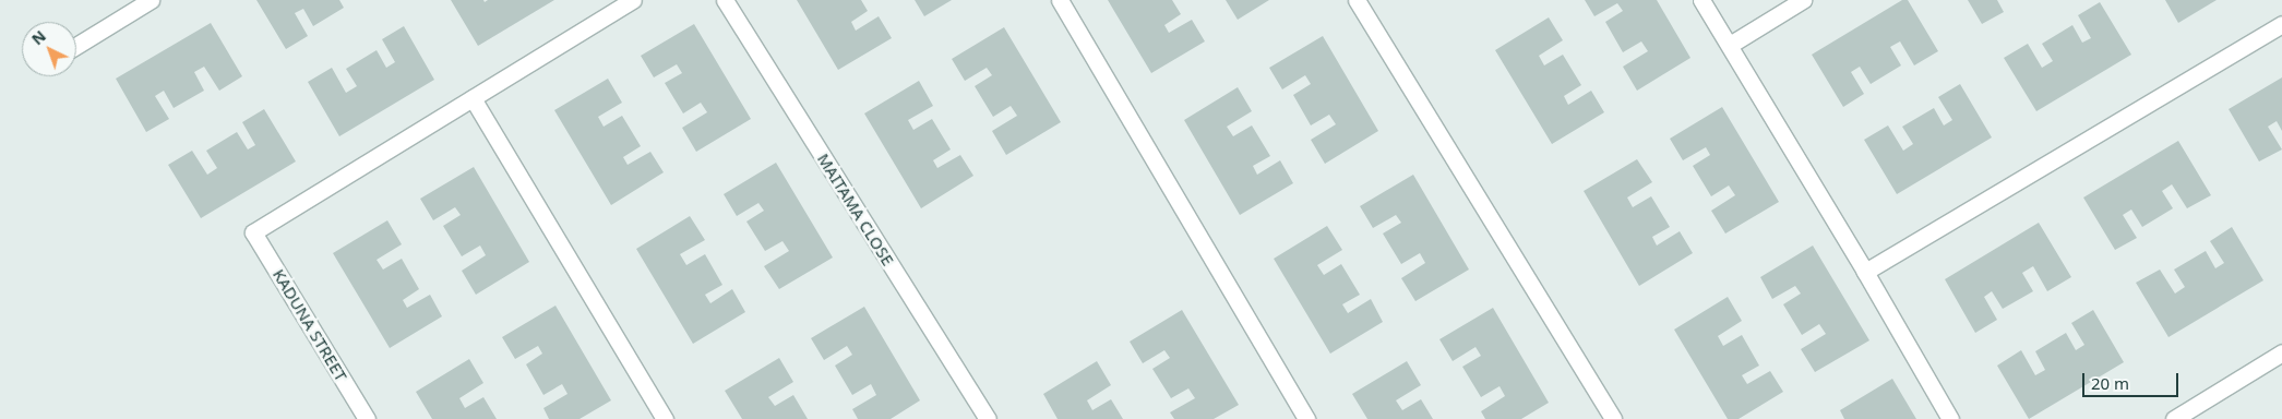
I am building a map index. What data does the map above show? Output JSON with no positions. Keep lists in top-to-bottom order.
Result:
{
  "streets": {
    "street": ["MAITAMA CLOSE", "KADUNA STREET"]
  },
  "scale_bar": "20 m",
  "north": "top left"
}
